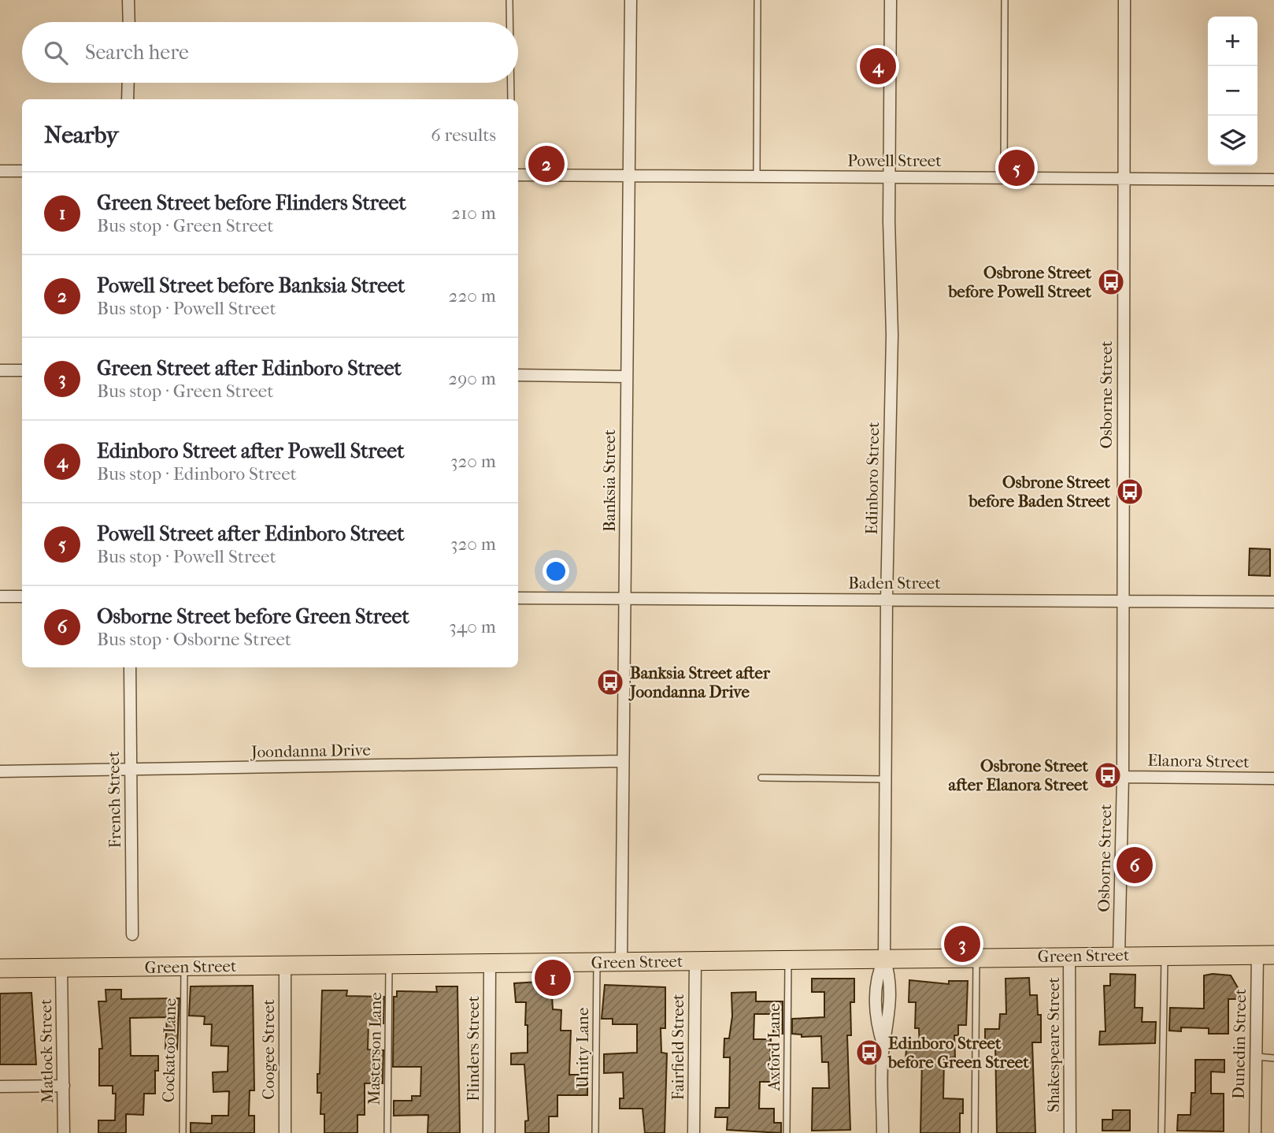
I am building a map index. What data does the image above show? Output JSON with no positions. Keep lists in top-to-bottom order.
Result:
{
  "streets": {
    "main road": ["Green Street"],
    "street": [
      "Powell Street",
      "Osborne Street",
      "Edinboro Street",
      "Banksia Street",
      "Baden Street",
      "Joondanna Drive",
      "Elanora Street",
      "French Street",
      "Dunedin Street",
      "Shakespeare Street",
      "Fairfield Street",
      "Flinders Street",
      "Coogee Street",
      "Matlock Street"
    ],
    "lane": [
      "Axford Lane",
      "Unity Lane",
      "Masterson Lane",
      "Cockatoo Lane"
    ]
  },
  "crossings": [
    ["Powell Street", "Osborne Street"],
    ["Powell Street", "Edinboro Street"],
    ["Powell Street", "Banksia Street"],
    ["Osborne Street", "Baden Street"],
    ["Osborne Street", "Elanora Street"],
    ["Osborne Street", "Green Street"],
    ["Edinboro Street", "Baden Street"],
    ["Edinboro Street", "Green Street"],
    ["Banksia Street", "Baden Street"],
    ["Banksia Street", "Joondanna Drive"],
    ["Banksia Street", "Green Street"],
    ["Joondanna Drive", "French Street"],
    ["Green Street", "Dunedin Street"],
    ["Green Street", "Shakespeare Street"],
    ["Green Street", "Fairfield Street"],
    ["Green Street", "Axford Lane"],
    ["Green Street", "Unity Lane"],
    ["Green Street", "Masterson Lane"],
    ["Green Street", "Flinders Street"],
    ["Green Street", "Coogee Street"],
    ["Green Street", "Cockatoo Lane"],
    ["Green Street", "Matlock Street"]
  ],
  "places": {
    "bus stop": [
      "Osbrone Street before Powell Street",
      "Osbrone Street before Baden Street",
      "Banksia Street after Joondanna Drive",
      "Osbrone Street after Elanora Street",
      "Edinboro Street before Green Street"
    ]
  },
  "page": {
    "map_buttons": ["+", "−"],
    "search": "Search here",
    "pins": [
      "4",
      "2",
      "5",
      "6",
      "3",
      "1"
    ],
    "heading": ["Nearby", "6 results"],
    "list": [
      {
        "mark": "1",
        "name": "Green Street before Flinders Street",
        "note": "Bus stop · Green Street",
        "value": "210 m"
      },
      {
        "mark": "2",
        "name": "Powell Street before Banksia Street",
        "note": "Bus stop · Powell Street",
        "value": "220 m"
      },
      {
        "mark": "3",
        "name": "Green Street after Edinboro Street",
        "note": "Bus stop · Green Street",
        "value": "290 m"
      },
      {
        "mark": "4",
        "name": "Edinboro Street after Powell Street",
        "note": "Bus stop · Edinboro Street",
        "value": "320 m"
      },
      {
        "mark": "5",
        "name": "Powell Street after Edinboro Street",
        "note": "Bus stop · Powell Street",
        "value": "320 m"
      },
      {
        "mark": "6",
        "name": "Osborne Street before Green Street",
        "note": "Bus stop · Osborne Street",
        "value": "340 m"
      }
    ]
  }
}
